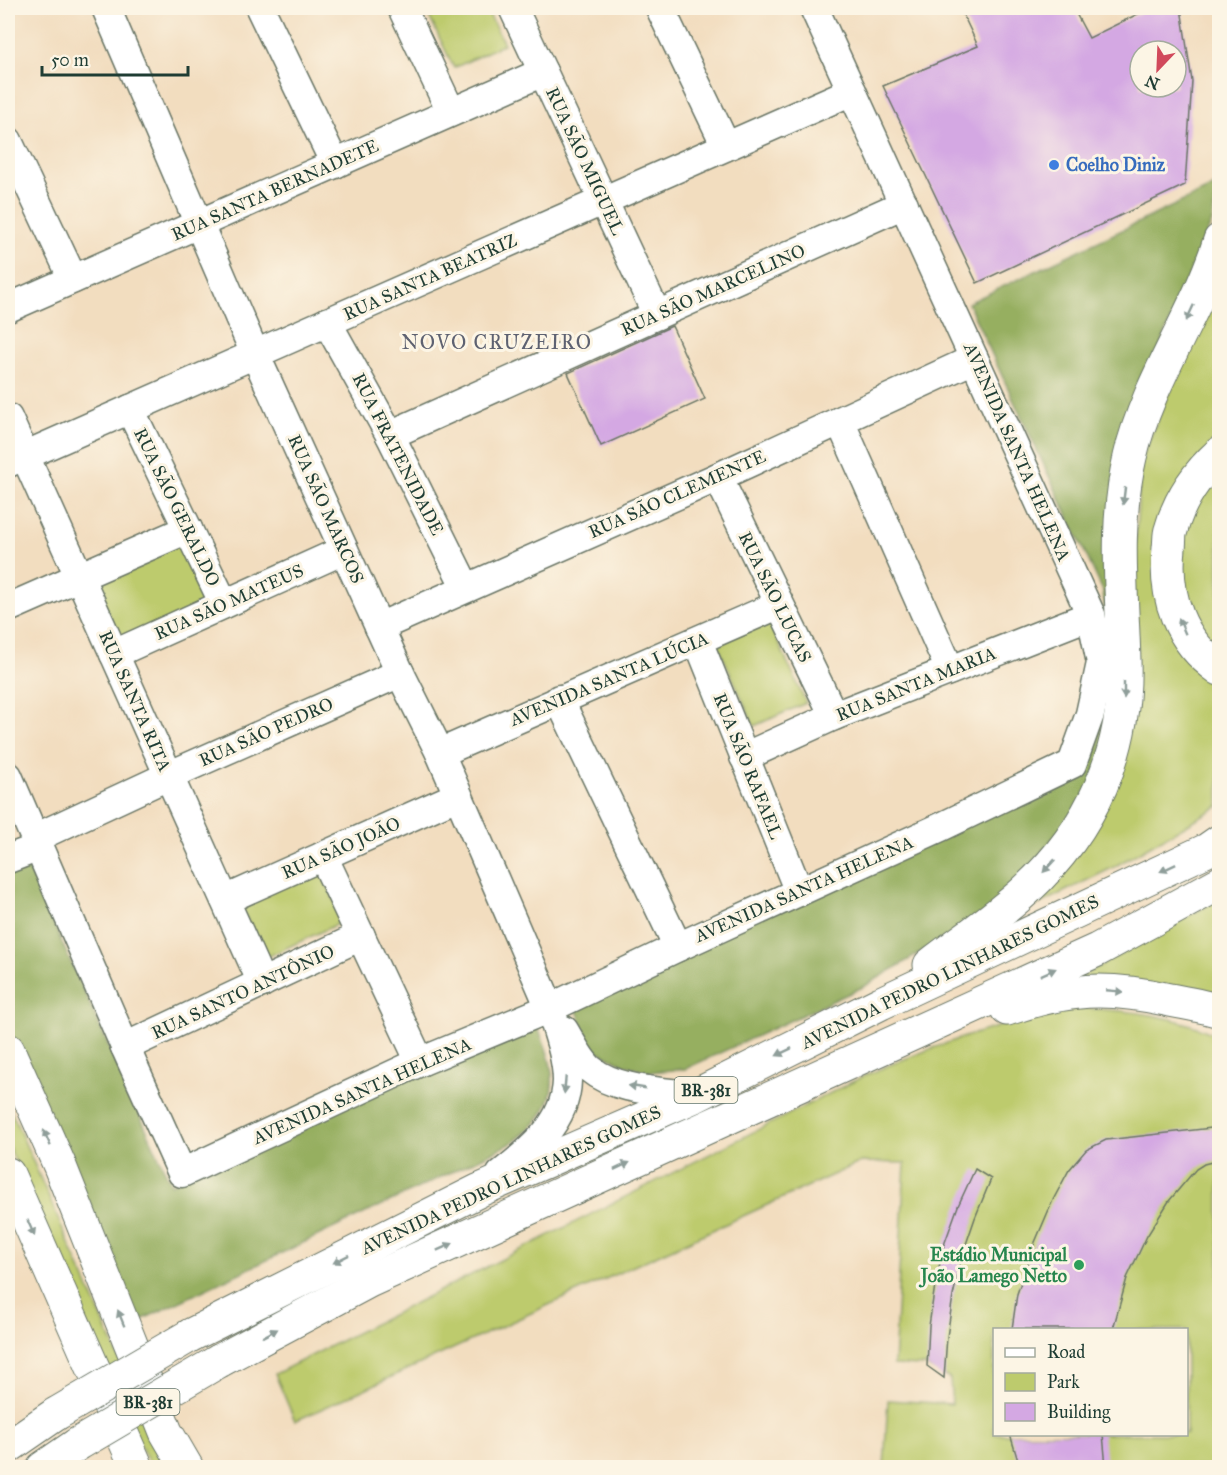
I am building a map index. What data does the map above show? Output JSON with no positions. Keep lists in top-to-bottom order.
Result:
{
  "streets": {
    "main road": ["AVENIDA PEDRO LINHARES GOMES", "BR-381"],
    "street": [
      "RUA SÃO MIGUEL",
      "RUA SANTA BERNADETE",
      "RUA SANTA BEATRIZ",
      "RUA SÃO MARCELINO",
      "AVENIDA SANTA HELENA",
      "RUA FRATENIDADE",
      "RUA SÃO CLEMENTE",
      "RUA SÃO GERALDO",
      "RUA SÃO MARCOS",
      "RUA SÃO LUCAS",
      "RUA SÃO MATEUS",
      "AVENIDA SANTA LÚCIA",
      "RUA SANTA MARIA",
      "RUA SANTA RITA",
      "RUA SÃO PEDRO",
      "RUA SÃO RAFAEL",
      "RUA SÃO JOÃO",
      "RUA SANTO ANTÔNIO"
    ]
  },
  "crossings": [
    ["RUA SÃO MIGUEL", "RUA SANTA BERNADETE"],
    ["RUA SÃO MIGUEL", "RUA SANTA BEATRIZ"],
    ["RUA SÃO MIGUEL", "RUA SÃO MARCELINO"],
    ["RUA SANTA BERNADETE", "RUA SÃO MARCOS"],
    ["RUA SANTA BEATRIZ", "AVENIDA SANTA HELENA"],
    ["RUA SANTA BEATRIZ", "RUA FRATENIDADE"],
    ["RUA SANTA BEATRIZ", "RUA SÃO GERALDO"],
    ["RUA SANTA BEATRIZ", "RUA SÃO MARCOS"],
    ["RUA SANTA BEATRIZ", "RUA SANTA RITA"],
    ["RUA SÃO MARCELINO", "AVENIDA SANTA HELENA"],
    ["RUA SÃO MARCELINO", "RUA FRATENIDADE"],
    ["AVENIDA SANTA HELENA", "RUA SÃO CLEMENTE"],
    ["AVENIDA SANTA HELENA", "RUA SÃO MARCOS"],
    ["AVENIDA SANTA HELENA", "RUA SANTA MARIA"],
    ["AVENIDA SANTA HELENA", "RUA SÃO PEDRO"],
    ["AVENIDA SANTA HELENA", "RUA SÃO RAFAEL"],
    ["AVENIDA SANTA HELENA", "RUA SANTO ANTÔNIO"],
    ["RUA FRATENIDADE", "RUA SÃO CLEMENTE"],
    ["RUA SÃO CLEMENTE", "RUA SÃO MARCOS"],
    ["RUA SÃO CLEMENTE", "RUA SÃO LUCAS"],
    ["RUA SÃO GERALDO", "RUA SÃO MATEUS"],
    ["RUA SÃO MARCOS", "RUA SÃO MATEUS"],
    ["RUA SÃO MARCOS", "AVENIDA SANTA LÚCIA"],
    ["RUA SÃO MARCOS", "RUA SÃO PEDRO"],
    ["RUA SÃO MARCOS", "RUA SÃO JOÃO"],
    ["RUA SÃO LUCAS", "AVENIDA SANTA LÚCIA"],
    ["RUA SÃO LUCAS", "RUA SANTA MARIA"],
    ["RUA SÃO MATEUS", "RUA SANTA RITA"],
    ["AVENIDA SANTA LÚCIA", "RUA SÃO RAFAEL"],
    ["RUA SANTA MARIA", "RUA SÃO RAFAEL"],
    ["RUA SANTA RITA", "RUA SÃO PEDRO"],
    ["RUA SANTA RITA", "RUA SÃO JOÃO"],
    ["RUA SANTA RITA", "RUA SANTO ANTÔNIO"]
  ],
  "districts": ["NOVO CRUZEIRO"],
  "places": ["Coelho Diniz", "Estádio Municipal João Lamego Netto"],
  "legend": ["Road", "Park", "Building"],
  "scale_bar": "50 m",
  "north": "bottom left"
}
